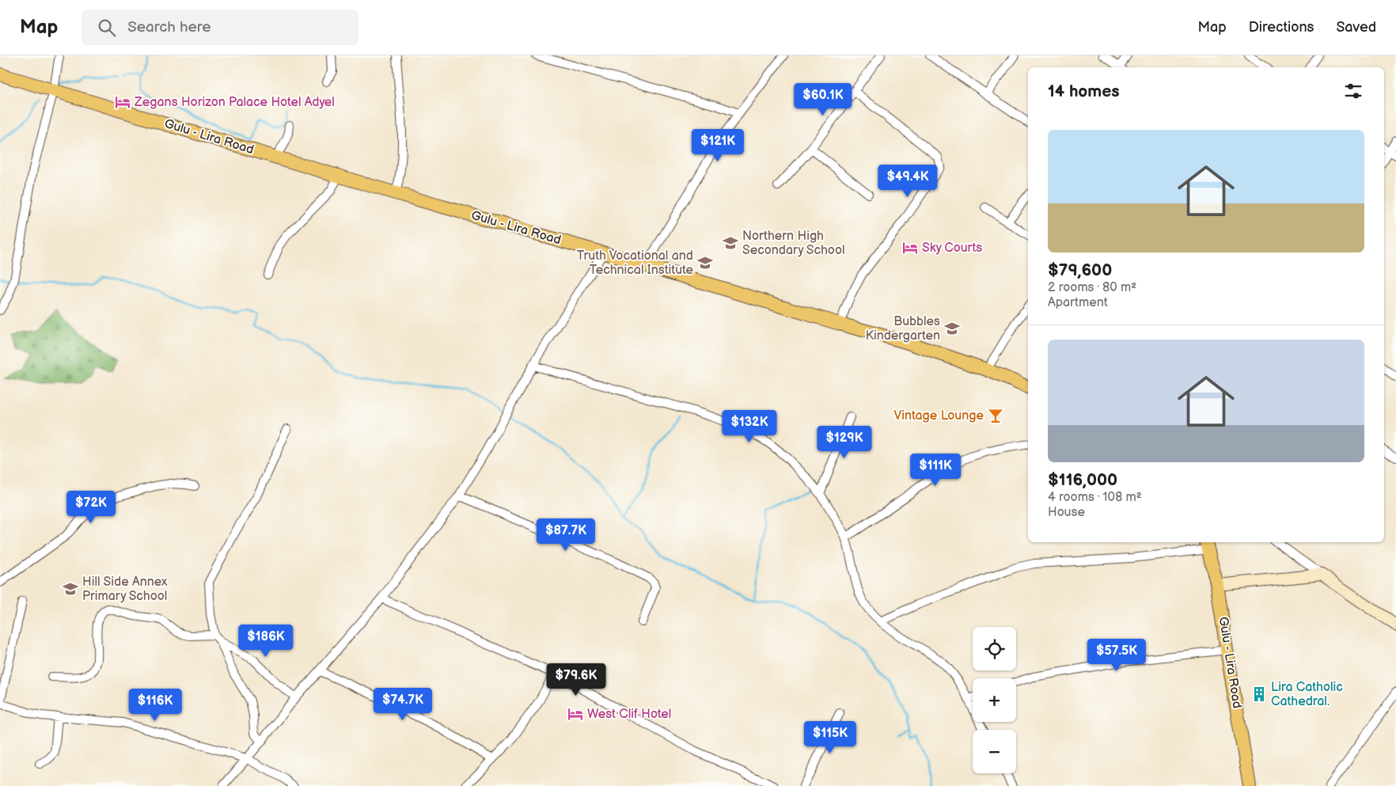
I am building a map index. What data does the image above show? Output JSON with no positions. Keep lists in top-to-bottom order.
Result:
{
  "streets": {
    "main road": ["Gulu - Lira Road"]
  },
  "places": {
    "hotel": ["Zegans Horizon Palace Hotel Adyel", "Sky Courts", "West Clif Hotel"],
    "school or university": [
      "Northern High Secondary School",
      "Truth Vocational and Technical Institute",
      "Bubbles Kindergarten",
      "Hill Side Annex Primary School"
    ],
    "bar": ["Vintage Lounge"],
    "building": ["Lira Catholic Cathedral."]
  },
  "page": {
    "header": "Map",
    "search": "Search here",
    "nav": ["Map", "Directions", "Saved"],
    "heading": "14 homes",
    "price": [
      "$60.1K",
      "$121K",
      "$49.4K",
      "$132K",
      "$129K",
      "$111K",
      "$72K",
      "$87.7K",
      "$186K",
      "$57.5K",
      "$79.6K",
      "$74.7K",
      "$116K",
      "$115K"
    ],
    "list": [
      {
        "name": "$79,600",
        "note": "2 rooms · 80 m² · Apartment"
      },
      {
        "name": "$116,000",
        "note": "4 rooms · 108 m² · House"
      }
    ],
    "map_buttons": ["+", "−"]
  }
}
